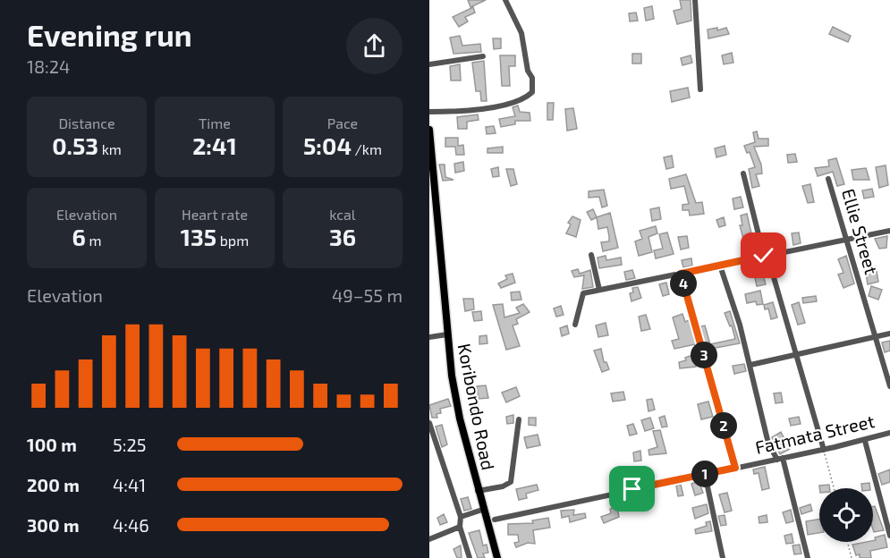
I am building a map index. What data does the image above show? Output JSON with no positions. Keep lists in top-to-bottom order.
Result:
{
  "streets": {
    "highway": ["Koribondo Road"],
    "street": ["Ellie Street", "Fatmata Street"]
  },
  "page": {
    "heading": ["Evening run", "18:24"],
    "stats": [
      ["Distance", "0.53 km"],
      ["Time", "2:41"],
      ["Pace", "5:04 /km"],
      ["Elevation", "6 m"],
      ["Heart rate", "135 bpm"],
      ["kcal", "36"]
    ],
    "pins": [
      "4",
      "3",
      "2",
      "1"
    ],
    "chart": ["Elevation", "49–55 m"],
    "list": [
      {
        "name": "100 m",
        "note": "5:25"
      },
      {
        "name": "200 m",
        "note": "4:41"
      },
      {
        "name": "300 m",
        "note": "4:46"
      }
    ]
  }
}
